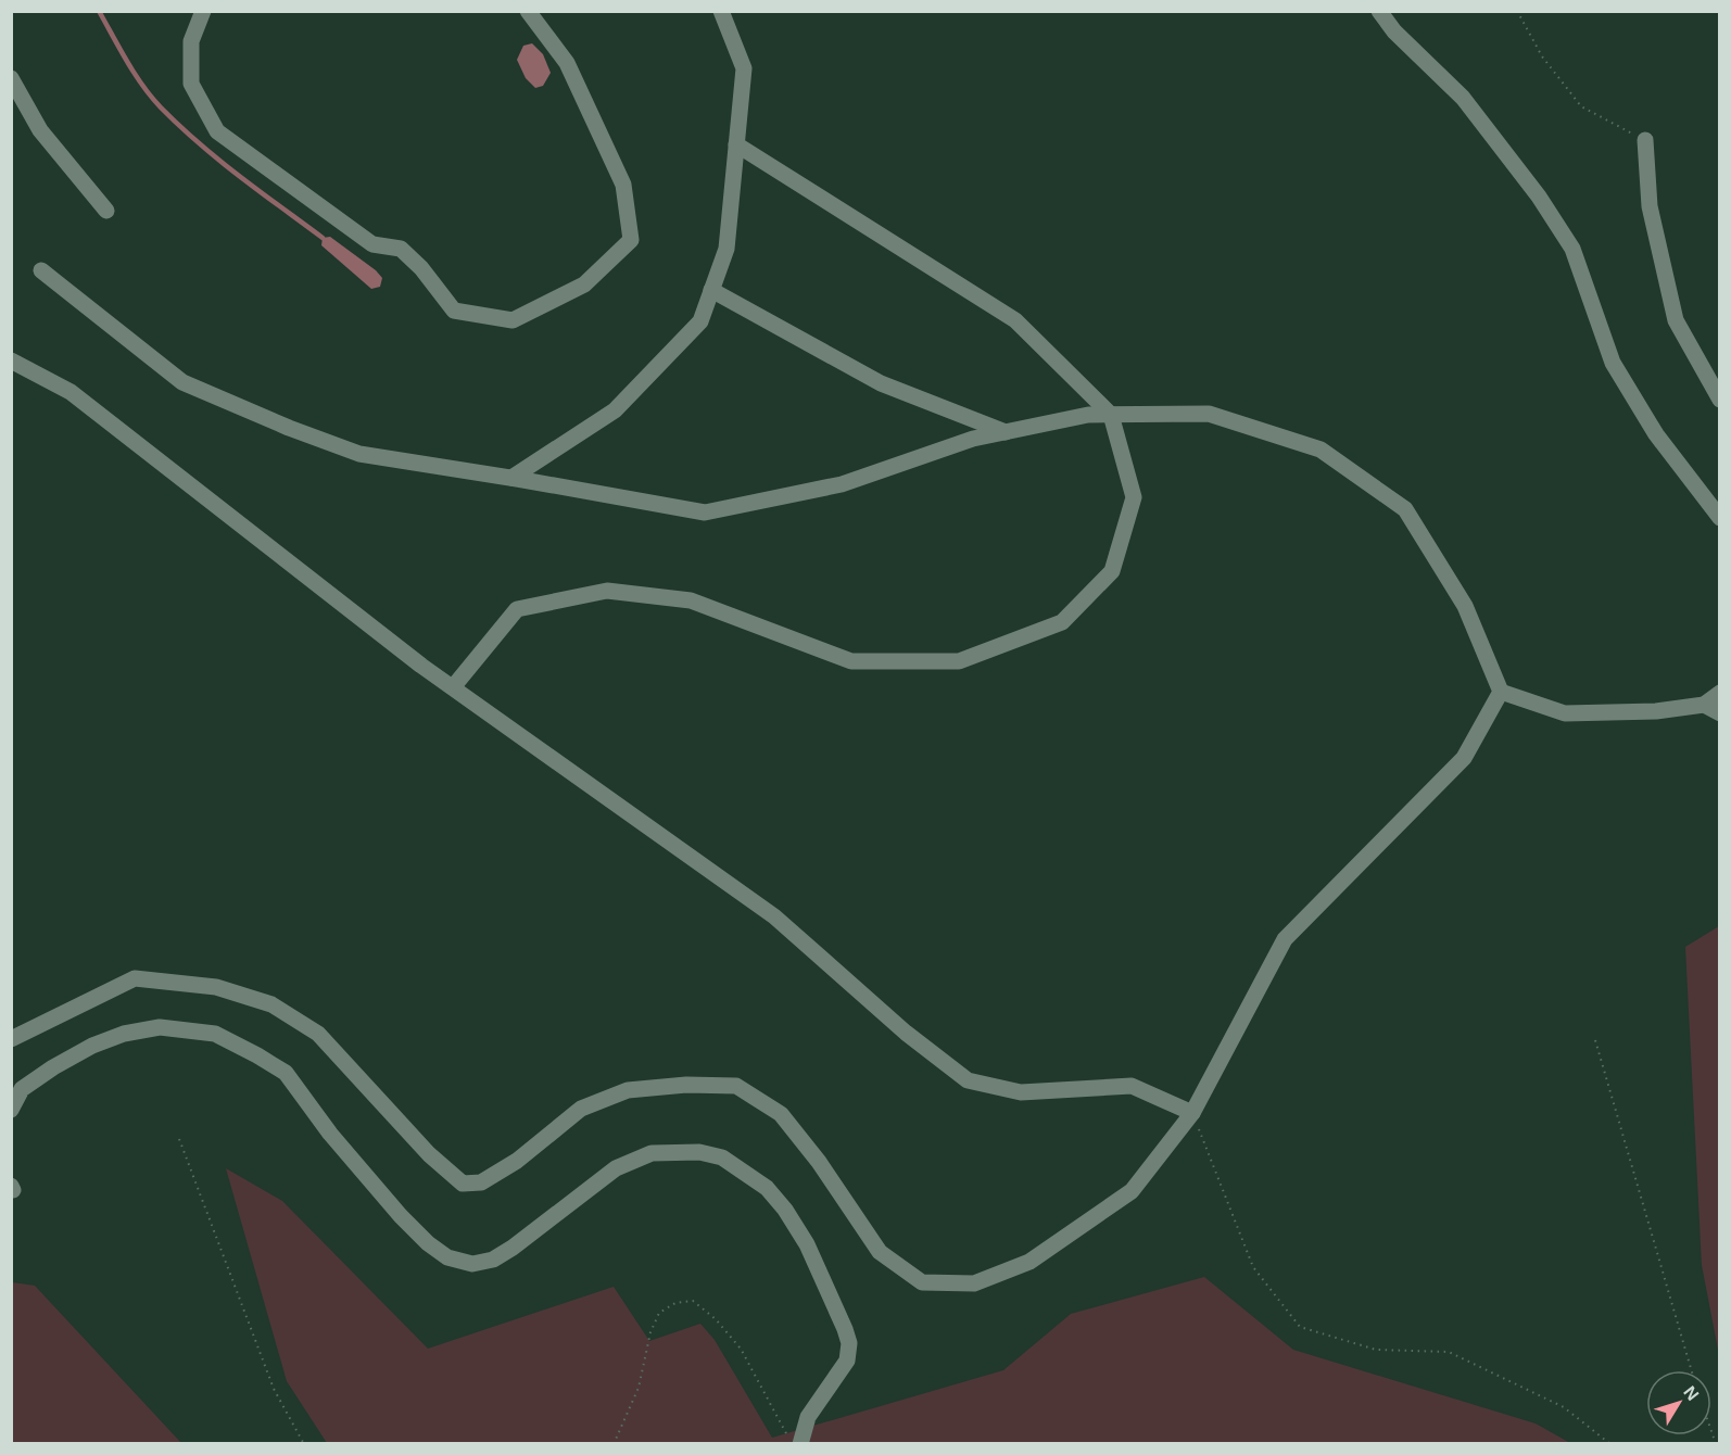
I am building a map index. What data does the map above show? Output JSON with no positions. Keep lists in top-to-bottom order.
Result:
{
  "north": "top right"
}
